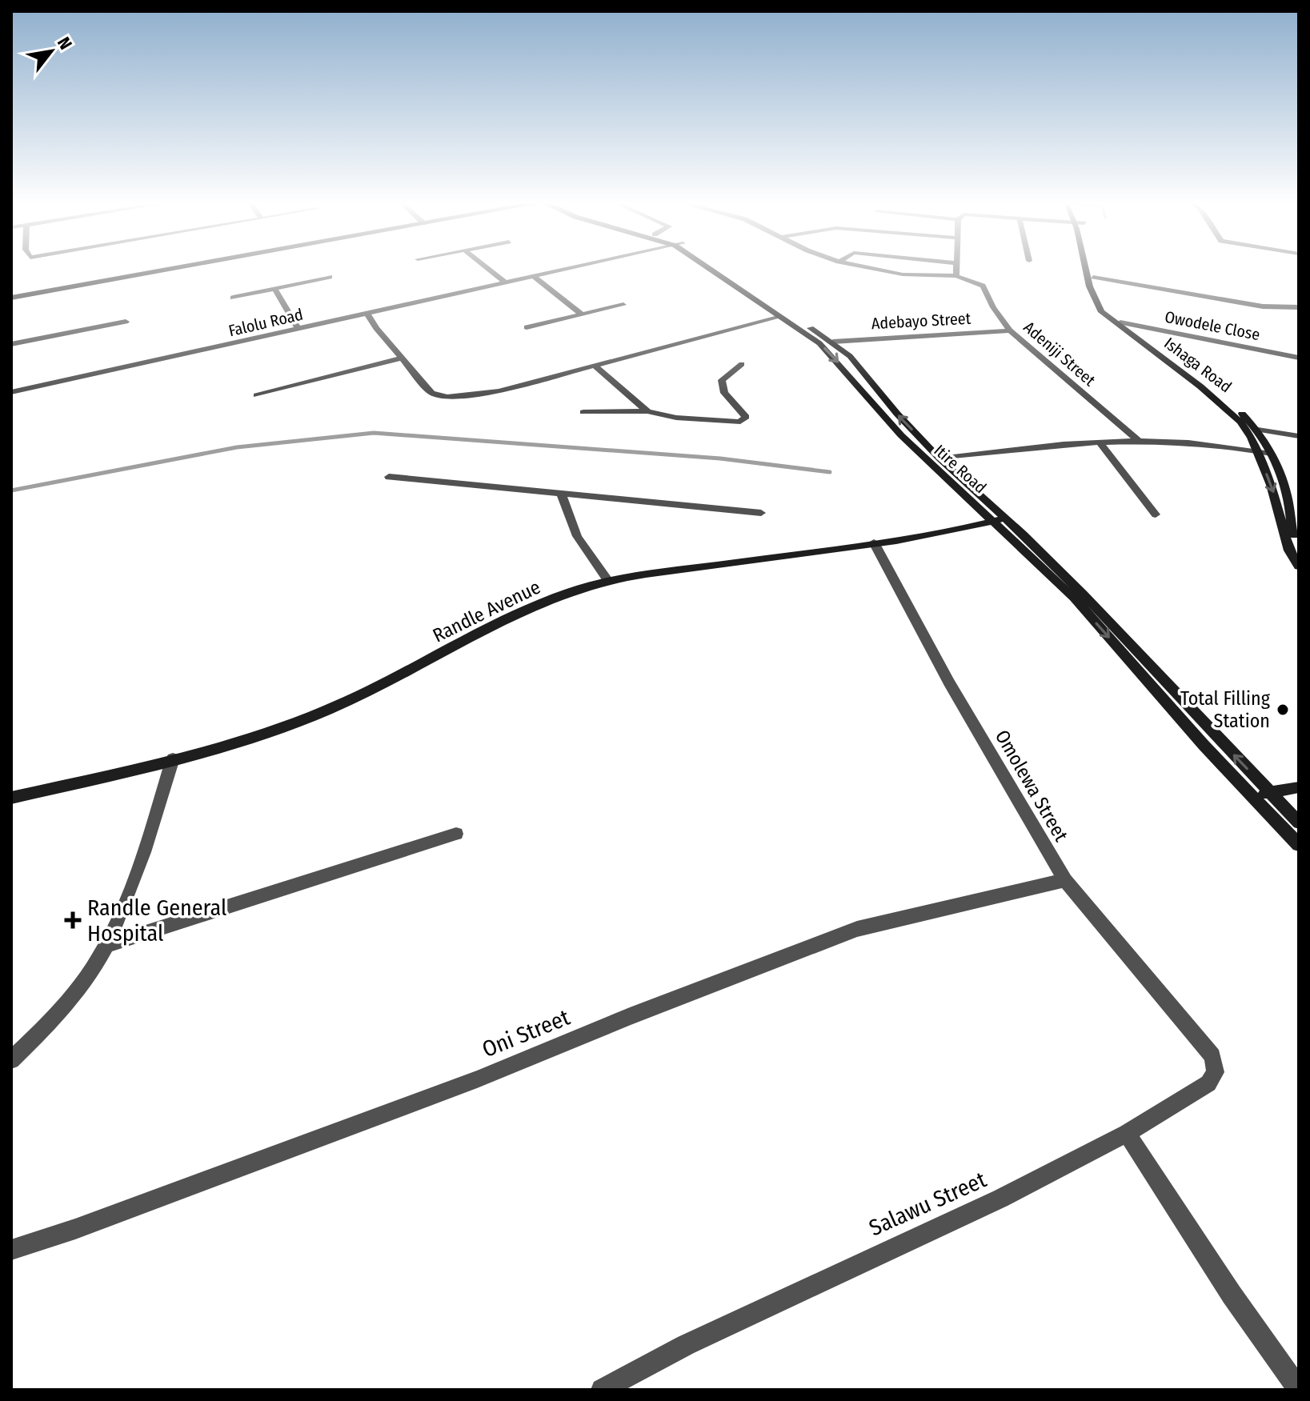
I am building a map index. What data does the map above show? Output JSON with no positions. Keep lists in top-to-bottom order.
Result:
{
  "streets": {
    "main road": ["Ishaga Road", "Itire Road", "Randle Avenue"],
    "street": [
      "Adebayo Street",
      "Falolu Road",
      "Owodele Close",
      "Adeniji Street",
      "Omolewa Street",
      "Oni Street",
      "Salawu Street"
    ]
  },
  "crossings": [
    ["Adebayo Street", "Adeniji Street"],
    ["Adebayo Street", "Itire Road"],
    ["Owodele Close", "Ishaga Road"],
    ["Itire Road", "Randle Avenue"],
    ["Randle Avenue", "Omolewa Street"],
    ["Omolewa Street", "Oni Street"],
    ["Omolewa Street", "Salawu Street"]
  ],
  "places": {
    "other": ["Total Filling Station"],
    "health": ["Randle General Hospital"]
  },
  "north": "top right"
}
